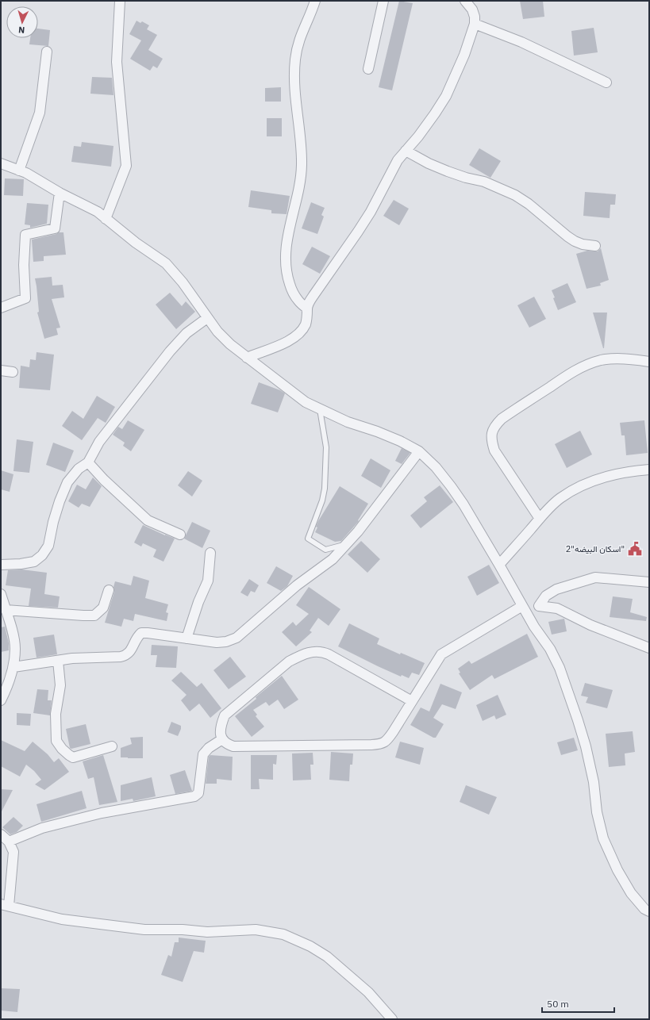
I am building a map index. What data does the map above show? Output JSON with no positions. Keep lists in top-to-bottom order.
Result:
{
  "places": {
    "public building": ["اسكان البيضه\"2\""]
  },
  "scale_bar": "50 m",
  "north": "bottom"
}
